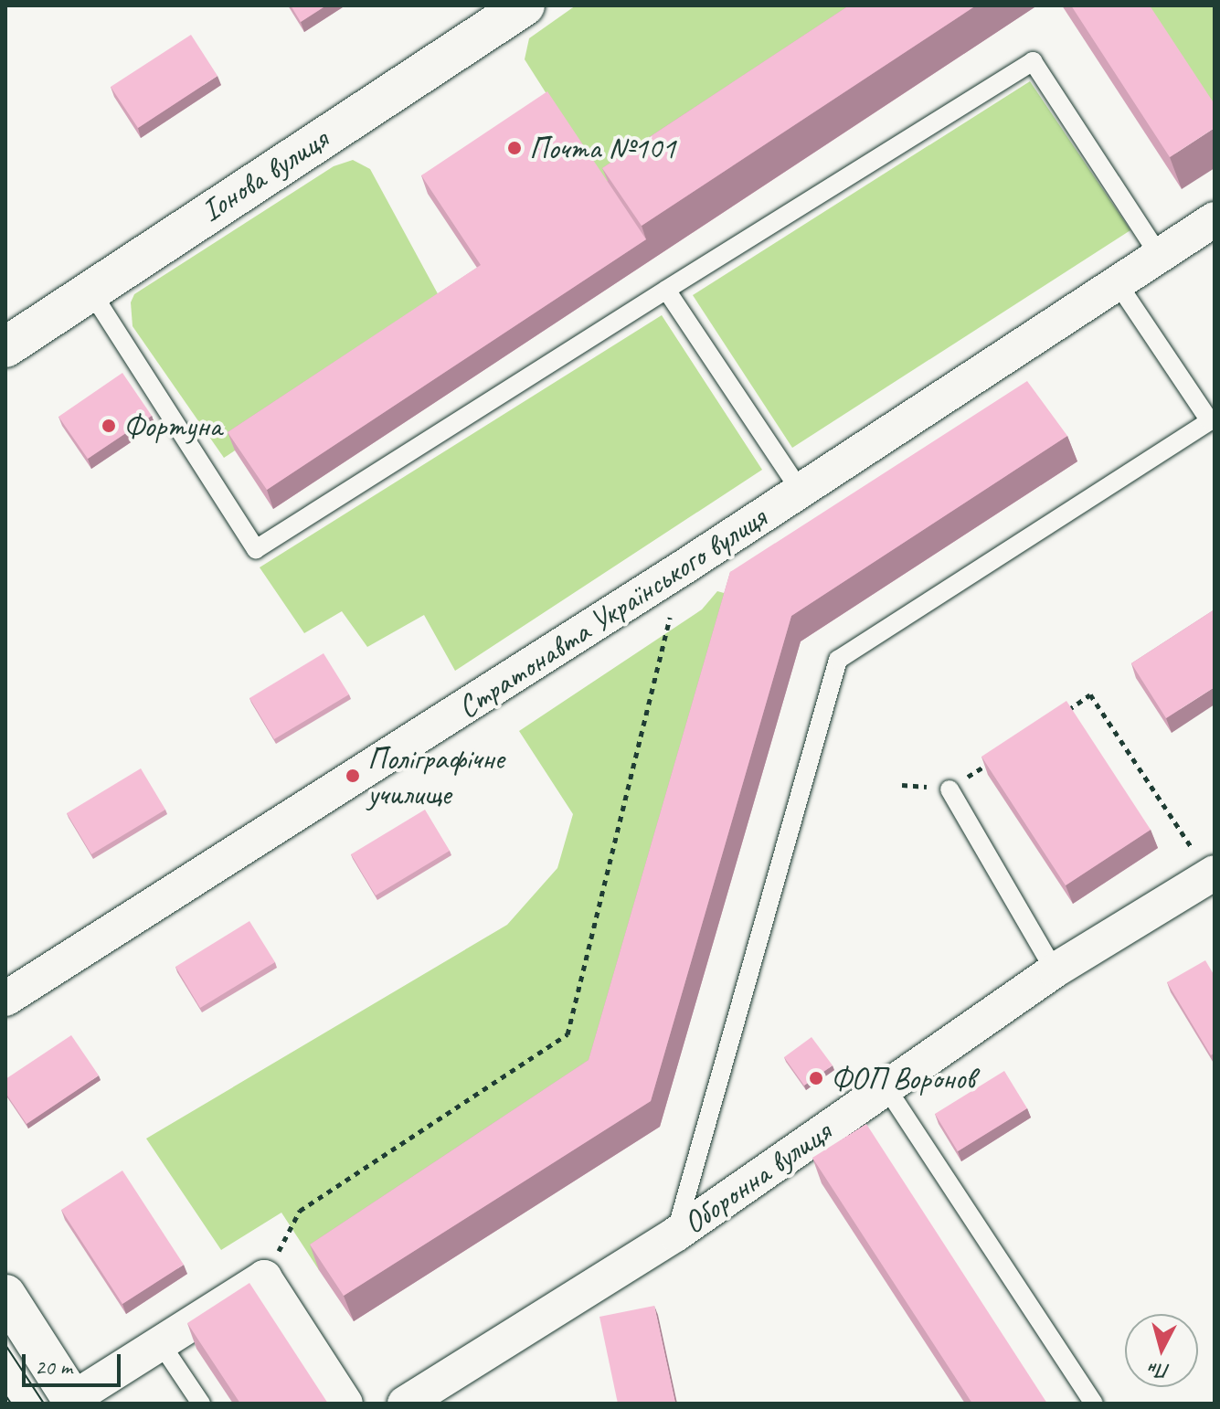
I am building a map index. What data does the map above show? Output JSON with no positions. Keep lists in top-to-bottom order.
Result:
{
  "streets": {
    "street": ["Іонова вулиця", "Стратонавта Українського вулиця", "Оборонна вулиця"]
  },
  "places": [
    "Почта №101",
    "Фортуна",
    "Поліграфічне училище",
    "ФОП Воронов"
  ],
  "scale_bar": "20 m",
  "north": "bottom"
}
